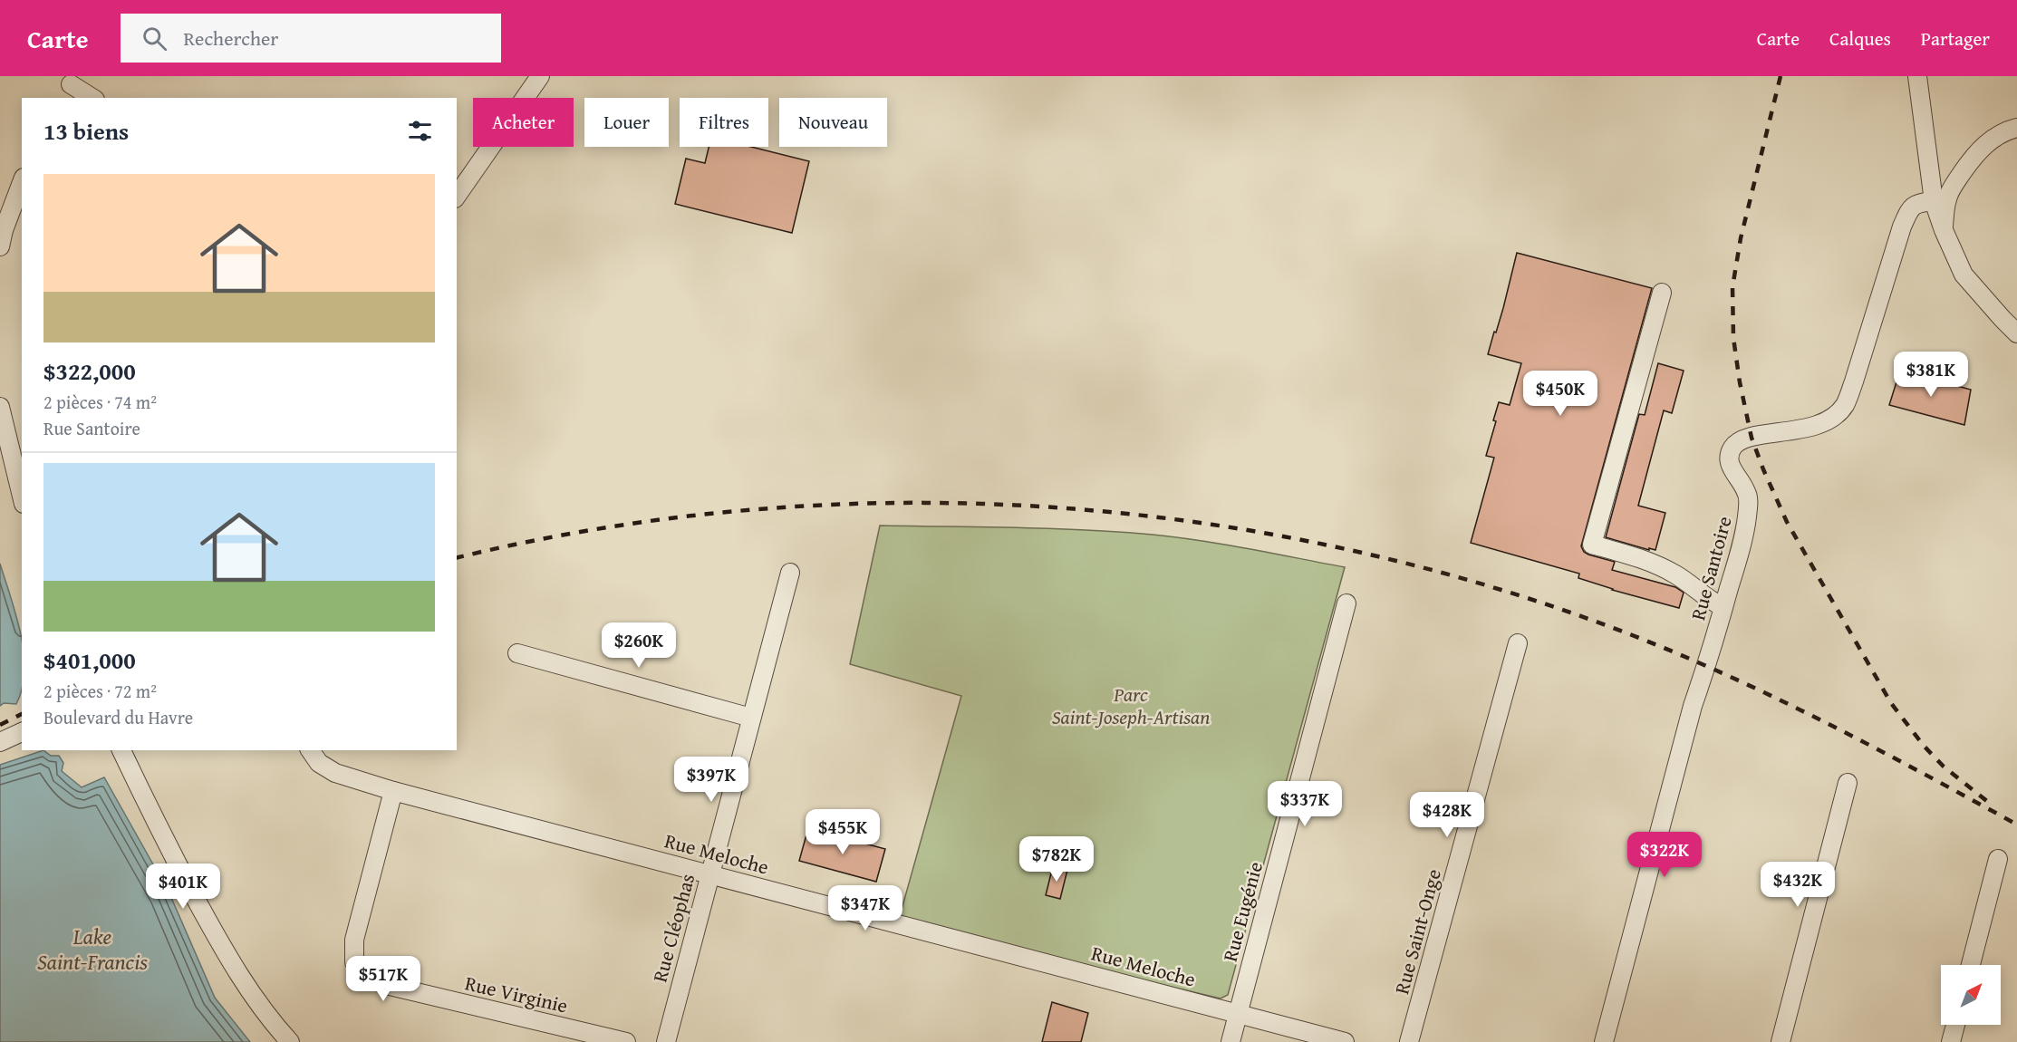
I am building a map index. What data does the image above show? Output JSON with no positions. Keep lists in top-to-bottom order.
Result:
{
  "streets": {
    "street": [
      "Rue Santoire",
      "Rue Meloche",
      "Rue Eugénie",
      "Rue Cléophas",
      "Rue Saint-Onge",
      "Rue Virginie"
    ]
  },
  "crossings": [
    ["Rue Meloche", "Rue Eugénie"],
    ["Rue Meloche", "Rue Cléophas"],
    ["Rue Meloche", "Rue Virginie"]
  ],
  "water": ["Lake Saint-Francis"],
  "parks": ["Parc Saint-Joseph-Artisan"],
  "north": "top right",
  "page": {
    "header": "Carte",
    "search": "Rechercher",
    "nav": ["Carte", "Calques", "Partager"],
    "chip": [
      "Acheter",
      "Louer",
      "Filtres",
      "Nouveau"
    ],
    "heading": "13 biens",
    "list": [
      {
        "name": "$322,000",
        "note": "2 pièces · 74 m² · Rue Santoire"
      },
      {
        "name": "$401,000",
        "note": "2 pièces · 72 m² · Boulevard du Havre"
      }
    ],
    "price": [
      "$381K",
      "$450K",
      "$260K",
      "$397K",
      "$337K",
      "$428K",
      "$455K",
      "$322K",
      "$782K",
      "$432K",
      "$401K",
      "$347K",
      "$517K"
    ]
  }
}
